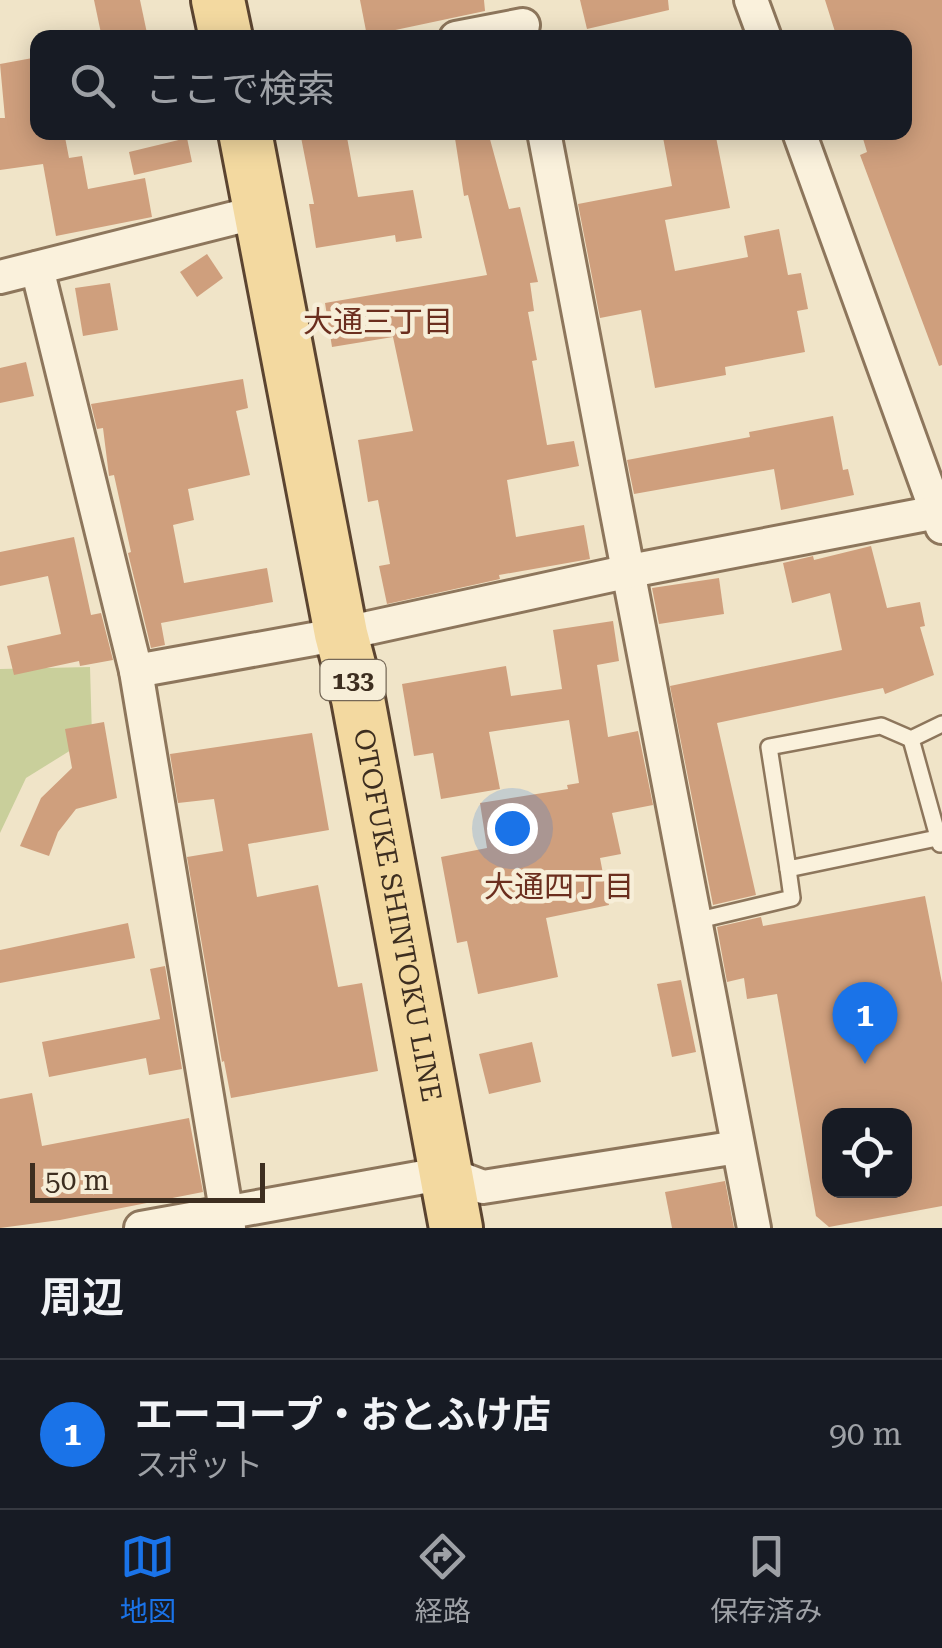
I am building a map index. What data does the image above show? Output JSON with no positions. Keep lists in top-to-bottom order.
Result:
{
  "streets": {
    "main road": ["133", "OTOFUKE SHINTOKU LINE"]
  },
  "districts": ["大通三丁目", "大通四丁目"],
  "scale_bar": "50 m",
  "page": {
    "search": "ここで検索",
    "pins": "1",
    "scale": "50 m",
    "heading": "周辺",
    "list": [
      {
        "mark": "1",
        "name": "エーコープ・おとふけ店",
        "note": "スポット",
        "value": "90 m"
      }
    ],
    "nav": ["地図", "経路", "保存済み"]
  }
}
